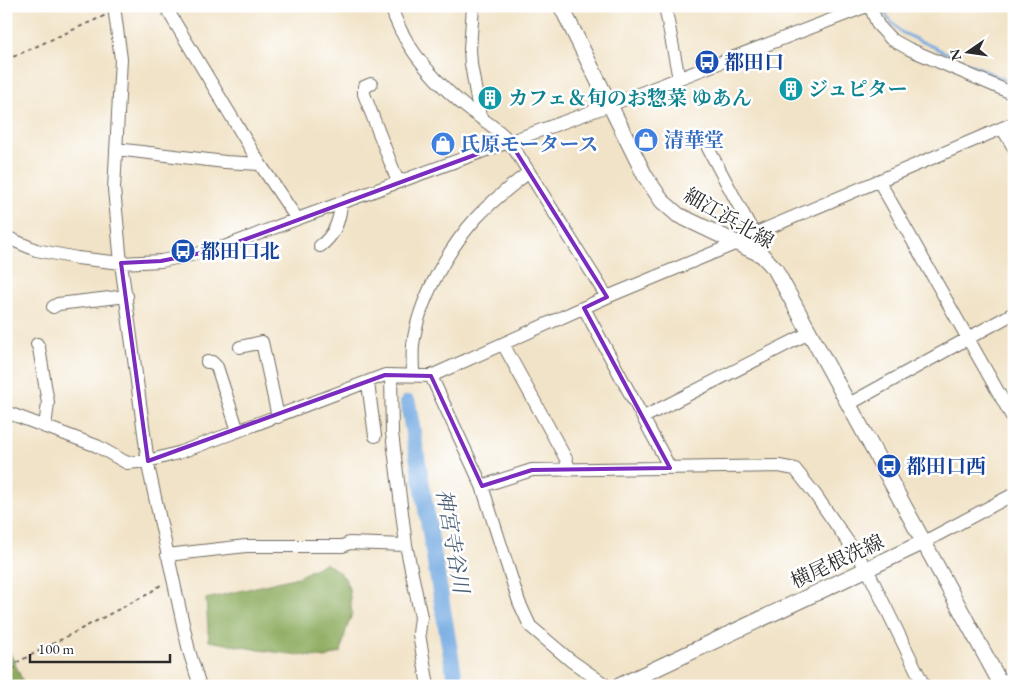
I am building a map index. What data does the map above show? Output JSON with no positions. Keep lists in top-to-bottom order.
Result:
{
  "streets": {
    "main road": ["細江浜北線", "横尾根洗線"]
  },
  "crossings": [
    ["細江浜北線", "横尾根洗線"]
  ],
  "water": ["神宮寺谷川"],
  "places": {
    "bus stop": ["都田口", "都田口北", "都田口西"],
    "building": ["ジュピター", "カフェ＆旬のお惣菜 ゆあん"],
    "shop": ["清華堂", "氏原モータース"]
  },
  "scale_bar": "100 m",
  "north": "left"
}
